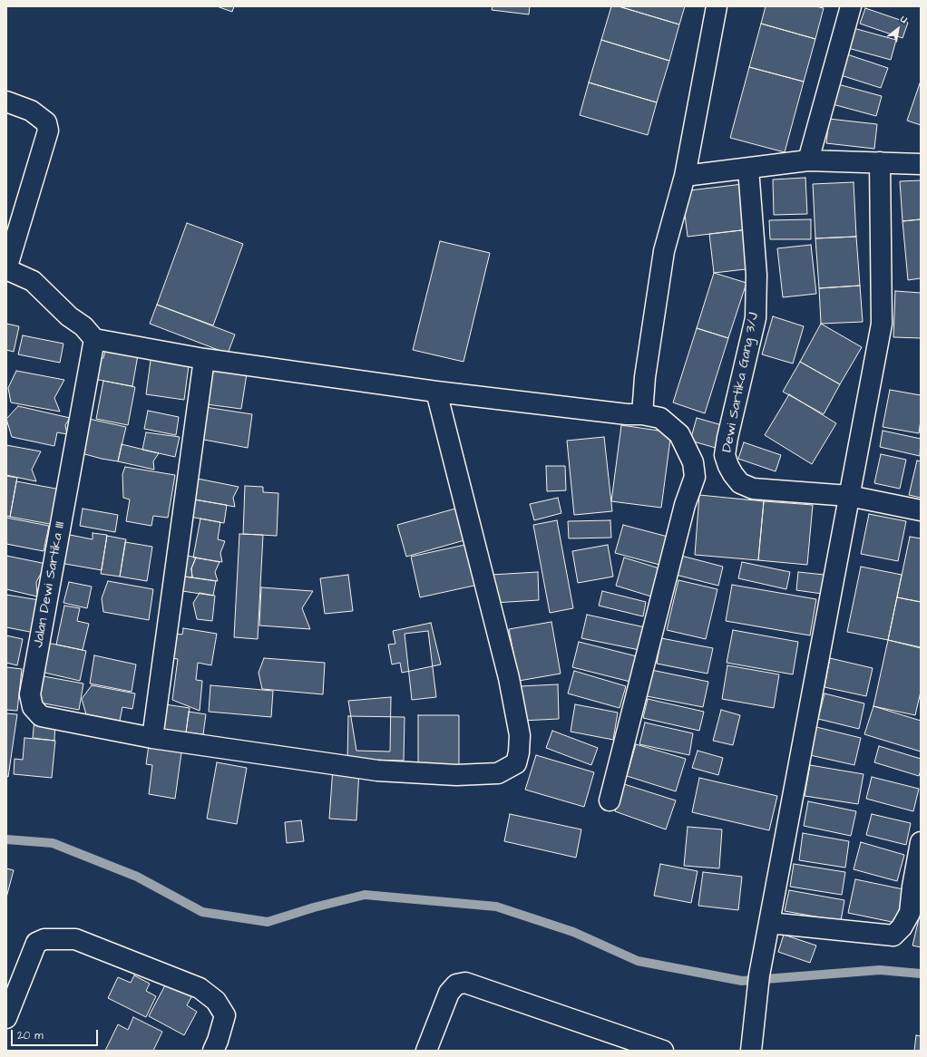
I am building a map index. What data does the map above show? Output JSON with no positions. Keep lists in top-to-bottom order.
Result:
{
  "streets": {
    "street": ["Dewi Sartika Gang 3/J", "Jalan Dewi Sartika III"]
  },
  "scale_bar": "20 m",
  "north": "top right"
}
